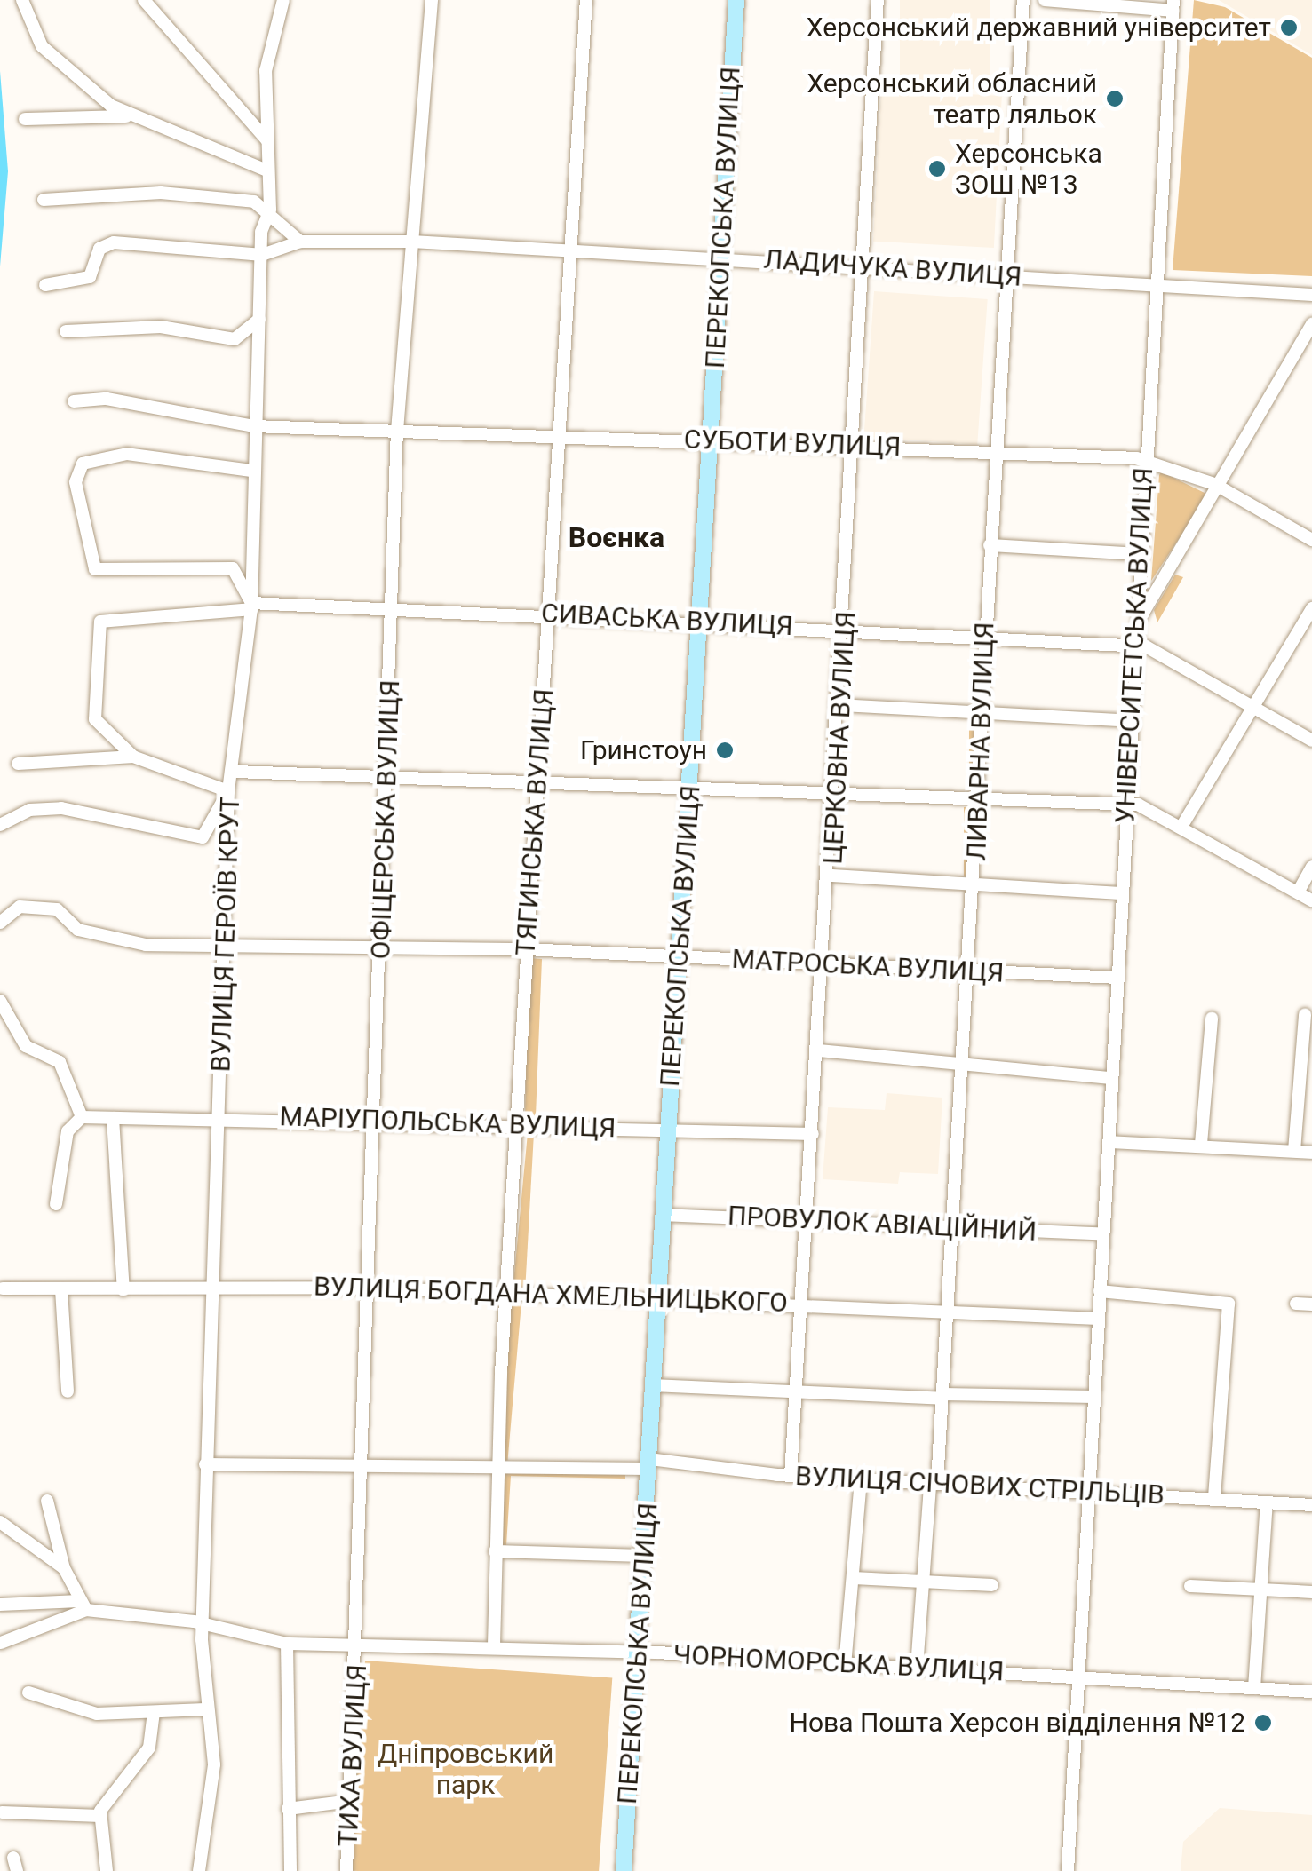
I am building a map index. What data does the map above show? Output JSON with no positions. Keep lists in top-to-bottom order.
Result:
{
  "streets": {
    "main road": ["ПЕРЕКОПСЬКА ВУЛИЦЯ"],
    "street": [
      "ЛАДИЧУКА ВУЛИЦЯ",
      "СУБОТИ ВУЛИЦЯ",
      "СИВАСЬКА ВУЛИЦЯ",
      "УНІВЕРСИТЕТСЬКА ВУЛИЦЯ",
      "ЦЕРКОВНА ВУЛИЦЯ",
      "ЛИВАРНА ВУЛИЦЯ",
      "ОФІЦЕРСЬКА ВУЛИЦЯ",
      "ТЯГИНСЬКА ВУЛИЦЯ",
      "ВУЛИЦЯ ГЕРОЇВ КРУТ",
      "МАТРОСЬКА ВУЛИЦЯ",
      "МАРІУПОЛЬСЬКА ВУЛИЦЯ",
      "ПРОВУЛОК АВІАЦІЙНИЙ",
      "ВУЛИЦЯ БОГДАНА ХМЕЛЬНИЦЬКОГО",
      "ВУЛИЦЯ СІЧОВИХ СТРІЛЬЦІВ",
      "ЧОРНОМОРСЬКА ВУЛИЦЯ",
      "ТИХА ВУЛИЦЯ"
    ]
  },
  "crossings": [
    ["ПЕРЕКОПСЬКА ВУЛИЦЯ", "ЛАДИЧУКА ВУЛИЦЯ"],
    ["ПЕРЕКОПСЬКА ВУЛИЦЯ", "СУБОТИ ВУЛИЦЯ"],
    ["ПЕРЕКОПСЬКА ВУЛИЦЯ", "СИВАСЬКА ВУЛИЦЯ"],
    ["ПЕРЕКОПСЬКА ВУЛИЦЯ", "МАТРОСЬКА ВУЛИЦЯ"],
    ["ПЕРЕКОПСЬКА ВУЛИЦЯ", "МАРІУПОЛЬСЬКА ВУЛИЦЯ"],
    ["ПЕРЕКОПСЬКА ВУЛИЦЯ", "ПРОВУЛОК АВІАЦІЙНИЙ"],
    ["ПЕРЕКОПСЬКА ВУЛИЦЯ", "ВУЛИЦЯ БОГДАНА ХМЕЛЬНИЦЬКОГО"],
    ["ПЕРЕКОПСЬКА ВУЛИЦЯ", "ВУЛИЦЯ СІЧОВИХ СТРІЛЬЦІВ"],
    ["ПЕРЕКОПСЬКА ВУЛИЦЯ", "ЧОРНОМОРСЬКА ВУЛИЦЯ"],
    ["ЛАДИЧУКА ВУЛИЦЯ", "УНІВЕРСИТЕТСЬКА ВУЛИЦЯ"],
    ["ЛАДИЧУКА ВУЛИЦЯ", "ЦЕРКОВНА ВУЛИЦЯ"],
    ["ЛАДИЧУКА ВУЛИЦЯ", "ЛИВАРНА ВУЛИЦЯ"],
    ["ЛАДИЧУКА ВУЛИЦЯ", "ОФІЦЕРСЬКА ВУЛИЦЯ"],
    ["ЛАДИЧУКА ВУЛИЦЯ", "ТЯГИНСЬКА ВУЛИЦЯ"],
    ["ЛАДИЧУКА ВУЛИЦЯ", "ВУЛИЦЯ ГЕРОЇВ КРУТ"],
    ["СУБОТИ ВУЛИЦЯ", "УНІВЕРСИТЕТСЬКА ВУЛИЦЯ"],
    ["СУБОТИ ВУЛИЦЯ", "ЦЕРКОВНА ВУЛИЦЯ"],
    ["СУБОТИ ВУЛИЦЯ", "ЛИВАРНА ВУЛИЦЯ"],
    ["СУБОТИ ВУЛИЦЯ", "ОФІЦЕРСЬКА ВУЛИЦЯ"],
    ["СУБОТИ ВУЛИЦЯ", "ТЯГИНСЬКА ВУЛИЦЯ"],
    ["СУБОТИ ВУЛИЦЯ", "ВУЛИЦЯ ГЕРОЇВ КРУТ"],
    ["СИВАСЬКА ВУЛИЦЯ", "УНІВЕРСИТЕТСЬКА ВУЛИЦЯ"],
    ["СИВАСЬКА ВУЛИЦЯ", "ЦЕРКОВНА ВУЛИЦЯ"],
    ["СИВАСЬКА ВУЛИЦЯ", "ЛИВАРНА ВУЛИЦЯ"],
    ["СИВАСЬКА ВУЛИЦЯ", "ОФІЦЕРСЬКА ВУЛИЦЯ"],
    ["СИВАСЬКА ВУЛИЦЯ", "ТЯГИНСЬКА ВУЛИЦЯ"],
    ["СИВАСЬКА ВУЛИЦЯ", "ВУЛИЦЯ ГЕРОЇВ КРУТ"],
    ["УНІВЕРСИТЕТСЬКА ВУЛИЦЯ", "МАТРОСЬКА ВУЛИЦЯ"],
    ["УНІВЕРСИТЕТСЬКА ВУЛИЦЯ", "ПРОВУЛОК АВІАЦІЙНИЙ"],
    ["УНІВЕРСИТЕТСЬКА ВУЛИЦЯ", "ВУЛИЦЯ БОГДАНА ХМЕЛЬНИЦЬКОГО"],
    ["УНІВЕРСИТЕТСЬКА ВУЛИЦЯ", "ВУЛИЦЯ СІЧОВИХ СТРІЛЬЦІВ"],
    ["УНІВЕРСИТЕТСЬКА ВУЛИЦЯ", "ЧОРНОМОРСЬКА ВУЛИЦЯ"],
    ["ЦЕРКОВНА ВУЛИЦЯ", "МАТРОСЬКА ВУЛИЦЯ"],
    ["ЦЕРКОВНА ВУЛИЦЯ", "МАРІУПОЛЬСЬКА ВУЛИЦЯ"],
    ["ЦЕРКОВНА ВУЛИЦЯ", "ПРОВУЛОК АВІАЦІЙНИЙ"],
    ["ЦЕРКОВНА ВУЛИЦЯ", "ВУЛИЦЯ БОГДАНА ХМЕЛЬНИЦЬКОГО"],
    ["ЦЕРКОВНА ВУЛИЦЯ", "ВУЛИЦЯ СІЧОВИХ СТРІЛЬЦІВ"],
    ["ЛИВАРНА ВУЛИЦЯ", "МАТРОСЬКА ВУЛИЦЯ"],
    ["ЛИВАРНА ВУЛИЦЯ", "ПРОВУЛОК АВІАЦІЙНИЙ"],
    ["ЛИВАРНА ВУЛИЦЯ", "ВУЛИЦЯ БОГДАНА ХМЕЛЬНИЦЬКОГО"],
    ["ЛИВАРНА ВУЛИЦЯ", "ВУЛИЦЯ СІЧОВИХ СТРІЛЬЦІВ"],
    ["ЛИВАРНА ВУЛИЦЯ", "ЧОРНОМОРСЬКА ВУЛИЦЯ"],
    ["ОФІЦЕРСЬКА ВУЛИЦЯ", "МАТРОСЬКА ВУЛИЦЯ"],
    ["ОФІЦЕРСЬКА ВУЛИЦЯ", "МАРІУПОЛЬСЬКА ВУЛИЦЯ"],
    ["ОФІЦЕРСЬКА ВУЛИЦЯ", "ВУЛИЦЯ БОГДАНА ХМЕЛЬНИЦЬКОГО"],
    ["ОФІЦЕРСЬКА ВУЛИЦЯ", "ВУЛИЦЯ СІЧОВИХ СТРІЛЬЦІВ"],
    ["ОФІЦЕРСЬКА ВУЛИЦЯ", "ЧОРНОМОРСЬКА ВУЛИЦЯ"],
    ["ОФІЦЕРСЬКА ВУЛИЦЯ", "ТИХА ВУЛИЦЯ"],
    ["ТЯГИНСЬКА ВУЛИЦЯ", "МАТРОСЬКА ВУЛИЦЯ"],
    ["ТЯГИНСЬКА ВУЛИЦЯ", "МАРІУПОЛЬСЬКА ВУЛИЦЯ"],
    ["ТЯГИНСЬКА ВУЛИЦЯ", "ВУЛИЦЯ БОГДАНА ХМЕЛЬНИЦЬКОГО"],
    ["ТЯГИНСЬКА ВУЛИЦЯ", "ВУЛИЦЯ СІЧОВИХ СТРІЛЬЦІВ"],
    ["ТЯГИНСЬКА ВУЛИЦЯ", "ЧОРНОМОРСЬКА ВУЛИЦЯ"],
    ["ВУЛИЦЯ ГЕРОЇВ КРУТ", "МАТРОСЬКА ВУЛИЦЯ"],
    ["ВУЛИЦЯ ГЕРОЇВ КРУТ", "МАРІУПОЛЬСЬКА ВУЛИЦЯ"],
    ["ВУЛИЦЯ ГЕРОЇВ КРУТ", "ВУЛИЦЯ БОГДАНА ХМЕЛЬНИЦЬКОГО"],
    ["ВУЛИЦЯ ГЕРОЇВ КРУТ", "ВУЛИЦЯ СІЧОВИХ СТРІЛЬЦІВ"],
    ["ВУЛИЦЯ ГЕРОЇВ КРУТ", "ЧОРНОМОРСЬКА ВУЛИЦЯ"],
    ["ЧОРНОМОРСЬКА ВУЛИЦЯ", "ТИХА ВУЛИЦЯ"]
  ],
  "districts": ["Воєнка"],
  "parks": ["Дніпровський парк"],
  "places": [
    "Херсонський державний університет",
    "Херсонський обласний театр ляльок",
    "Херсонська ЗОШ №13",
    "Гринстоун",
    "Нова Пошта Херсон відділення №12"
  ]
}
